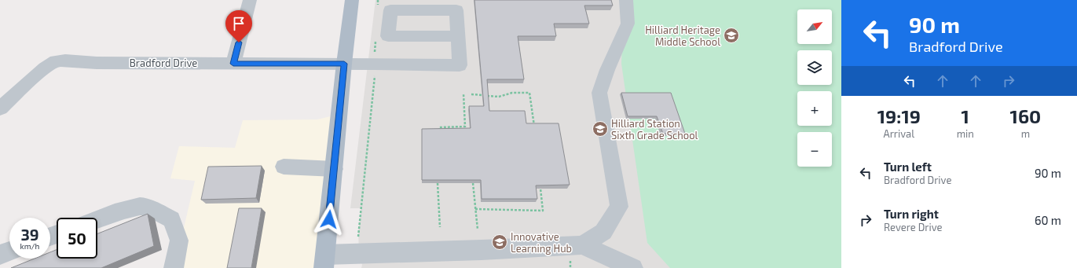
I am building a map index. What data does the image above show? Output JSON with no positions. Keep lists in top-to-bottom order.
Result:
{
  "streets": {
    "street": ["Bradford Drive"]
  },
  "places": {
    "school or university": ["Hilliard Heritage Middle School", "Hilliard Station Sixth Grade School", "Innovative Learning Hub"]
  },
  "north": "top right",
  "page": {
    "turn": ["90 m", "Bradford Drive"],
    "map_buttons": ["+", "−"],
    "eta": [
      "19:19",
      "Arrival",
      "1",
      "min",
      "160",
      "m"
    ],
    "list": [
      {
        "name": "Turn left",
        "note": "Bradford Drive",
        "value": "90 m"
      },
      {
        "name": "Turn right",
        "note": "Revere Drive",
        "value": "60 m"
      }
    ],
    "speed": "39 km/h",
    "limit": "50"
  }
}
